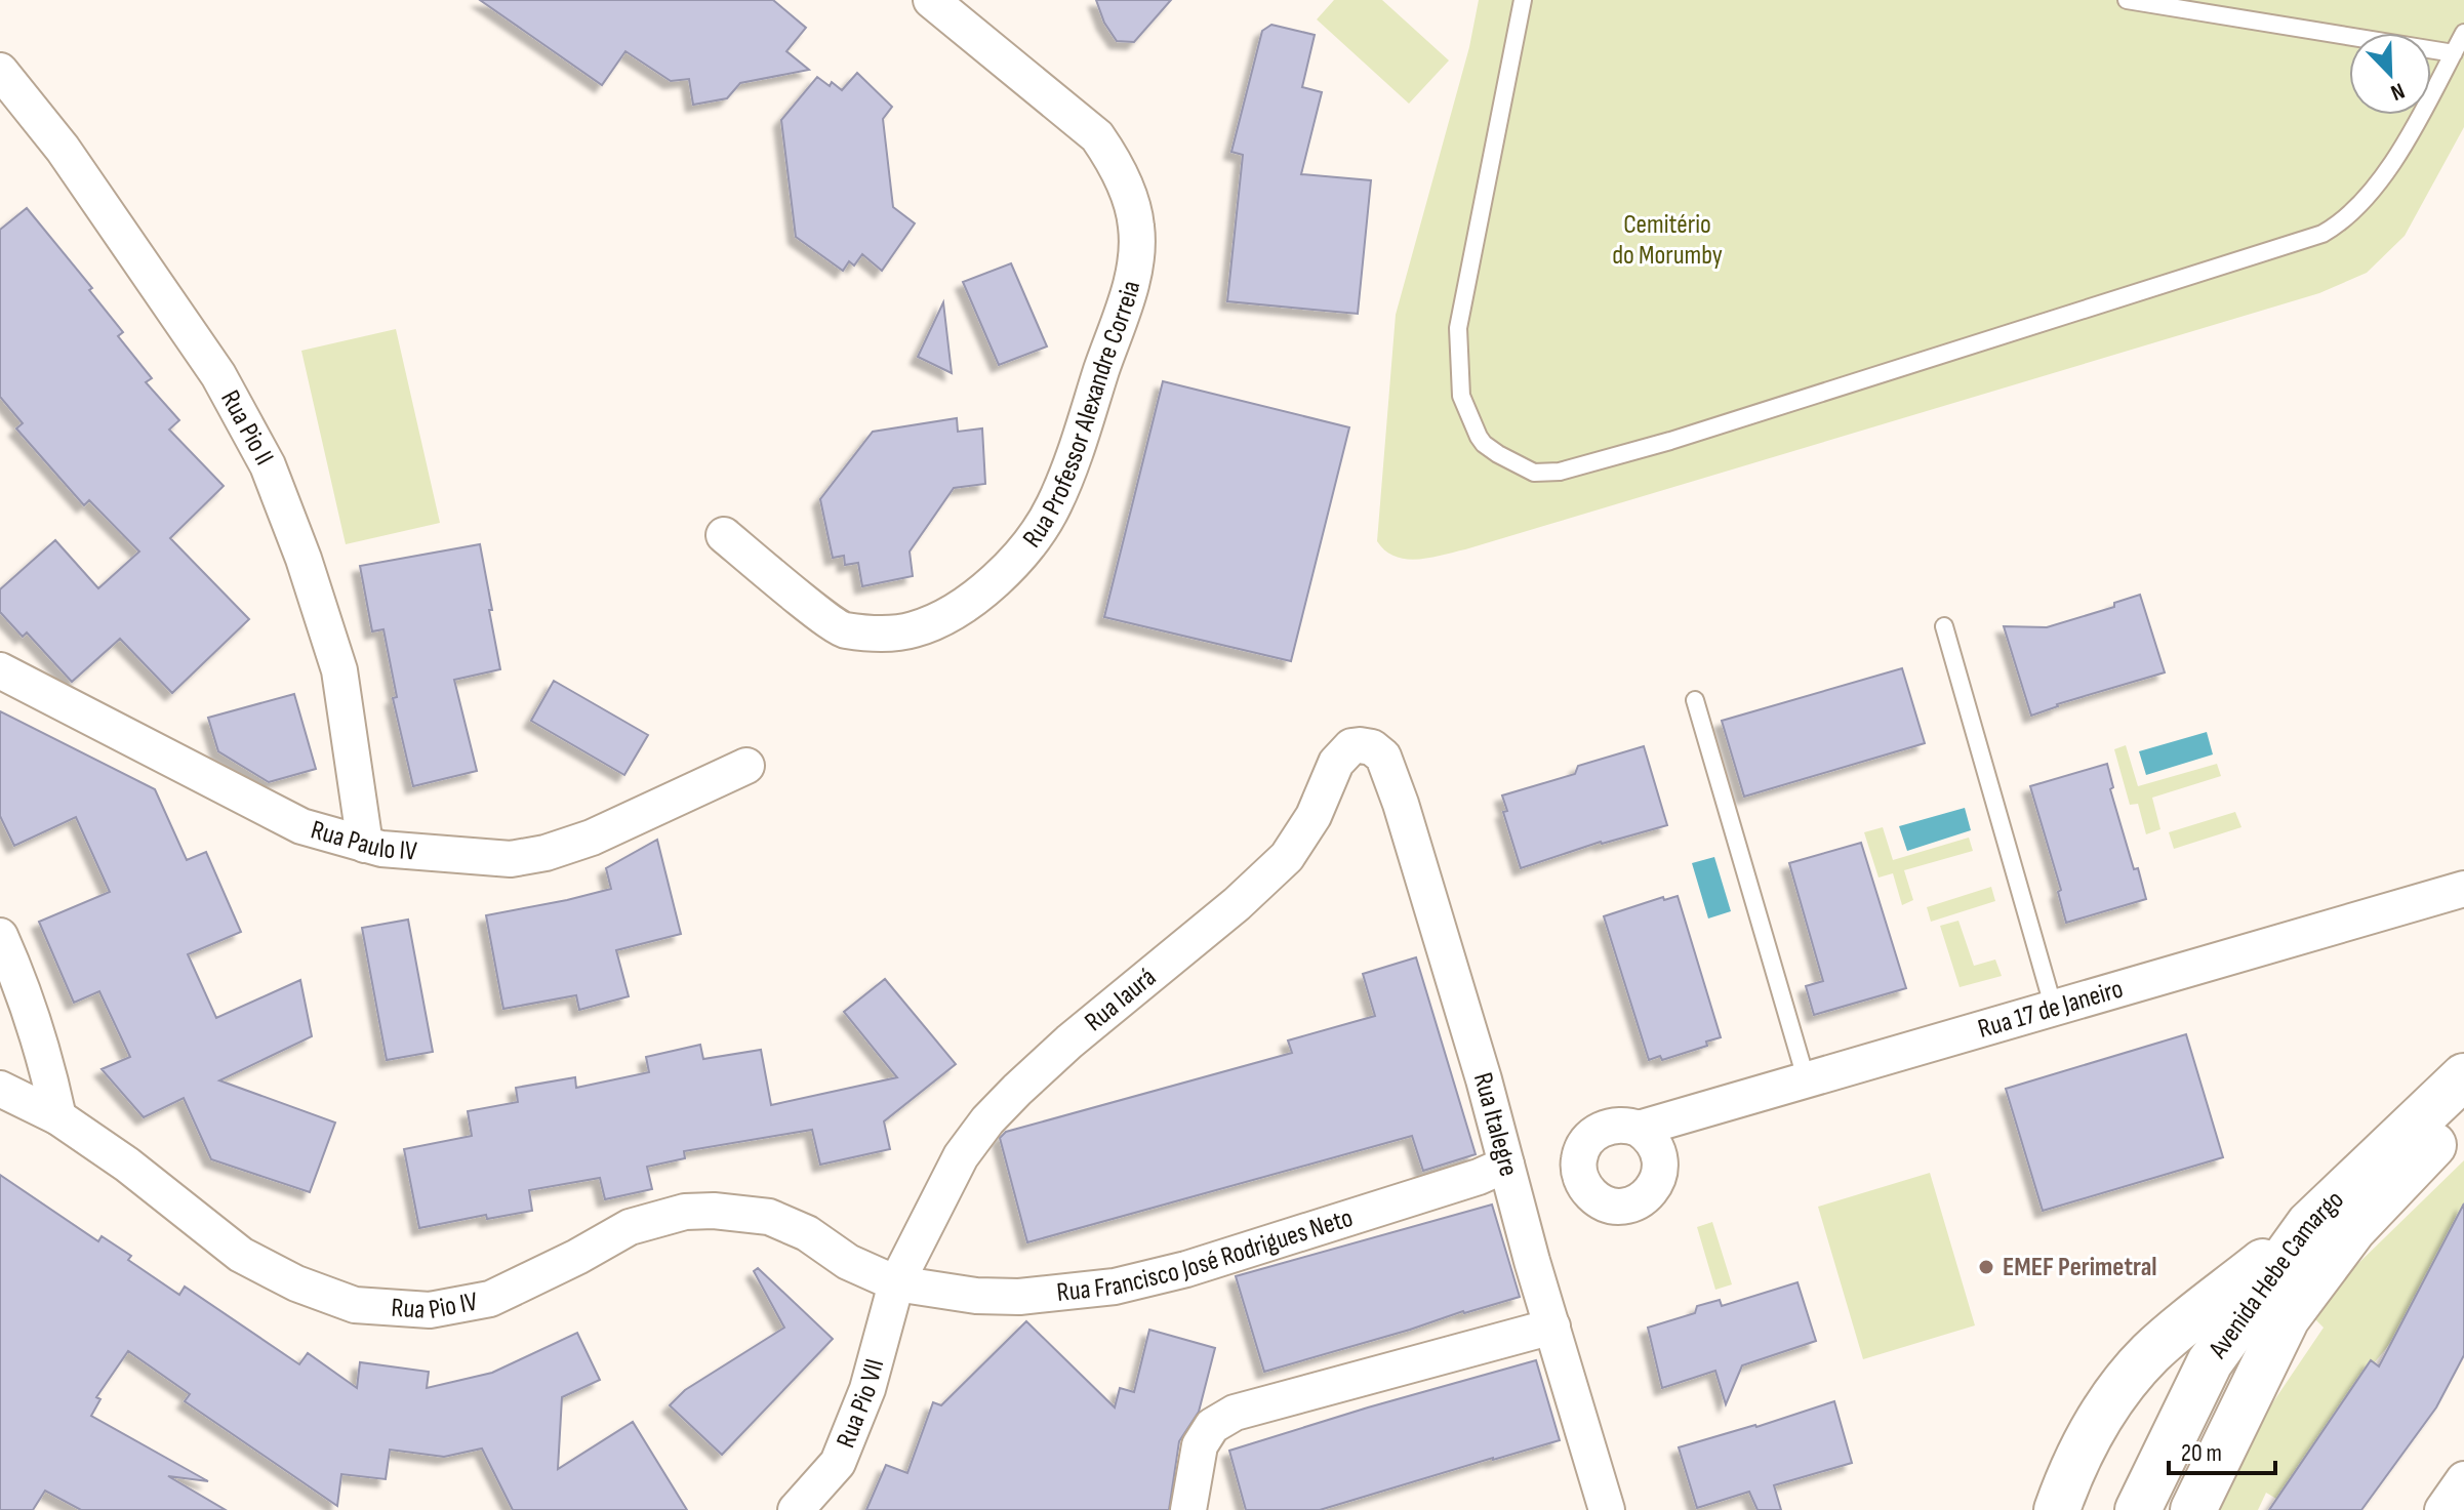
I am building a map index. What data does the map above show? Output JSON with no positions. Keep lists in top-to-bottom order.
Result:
{
  "streets": {
    "main road": ["Avenida Hebe Camargo"],
    "street": [
      "Rua Professor Alexandre Correia",
      "Rua Pio II",
      "Rua Paulo IV",
      "Rua Iaurá",
      "Rua 17 de Janeiro",
      "Rua Italegre",
      "Rua Francisco José Rodrigues Neto",
      "Rua Pio IV",
      "Rua Pio VII"
    ]
  },
  "crossings": [
    ["Rua Pio II", "Rua Paulo IV"],
    ["Rua Iaurá", "Rua Italegre"],
    ["Rua Iaurá", "Rua Francisco José Rodrigues Neto"],
    ["Rua Iaurá", "Rua Pio IV"],
    ["Rua Iaurá", "Rua Pio VII"],
    ["Rua Italegre", "Rua Francisco José Rodrigues Neto"],
    ["Rua Francisco José Rodrigues Neto", "Rua Pio IV"],
    ["Rua Francisco José Rodrigues Neto", "Rua Pio VII"],
    ["Rua Pio IV", "Rua Pio VII"]
  ],
  "parks": ["Cemitério do Morumby"],
  "places": ["EMEF Perimetral"],
  "scale_bar": "20 m",
  "north": "bottom right"
}
